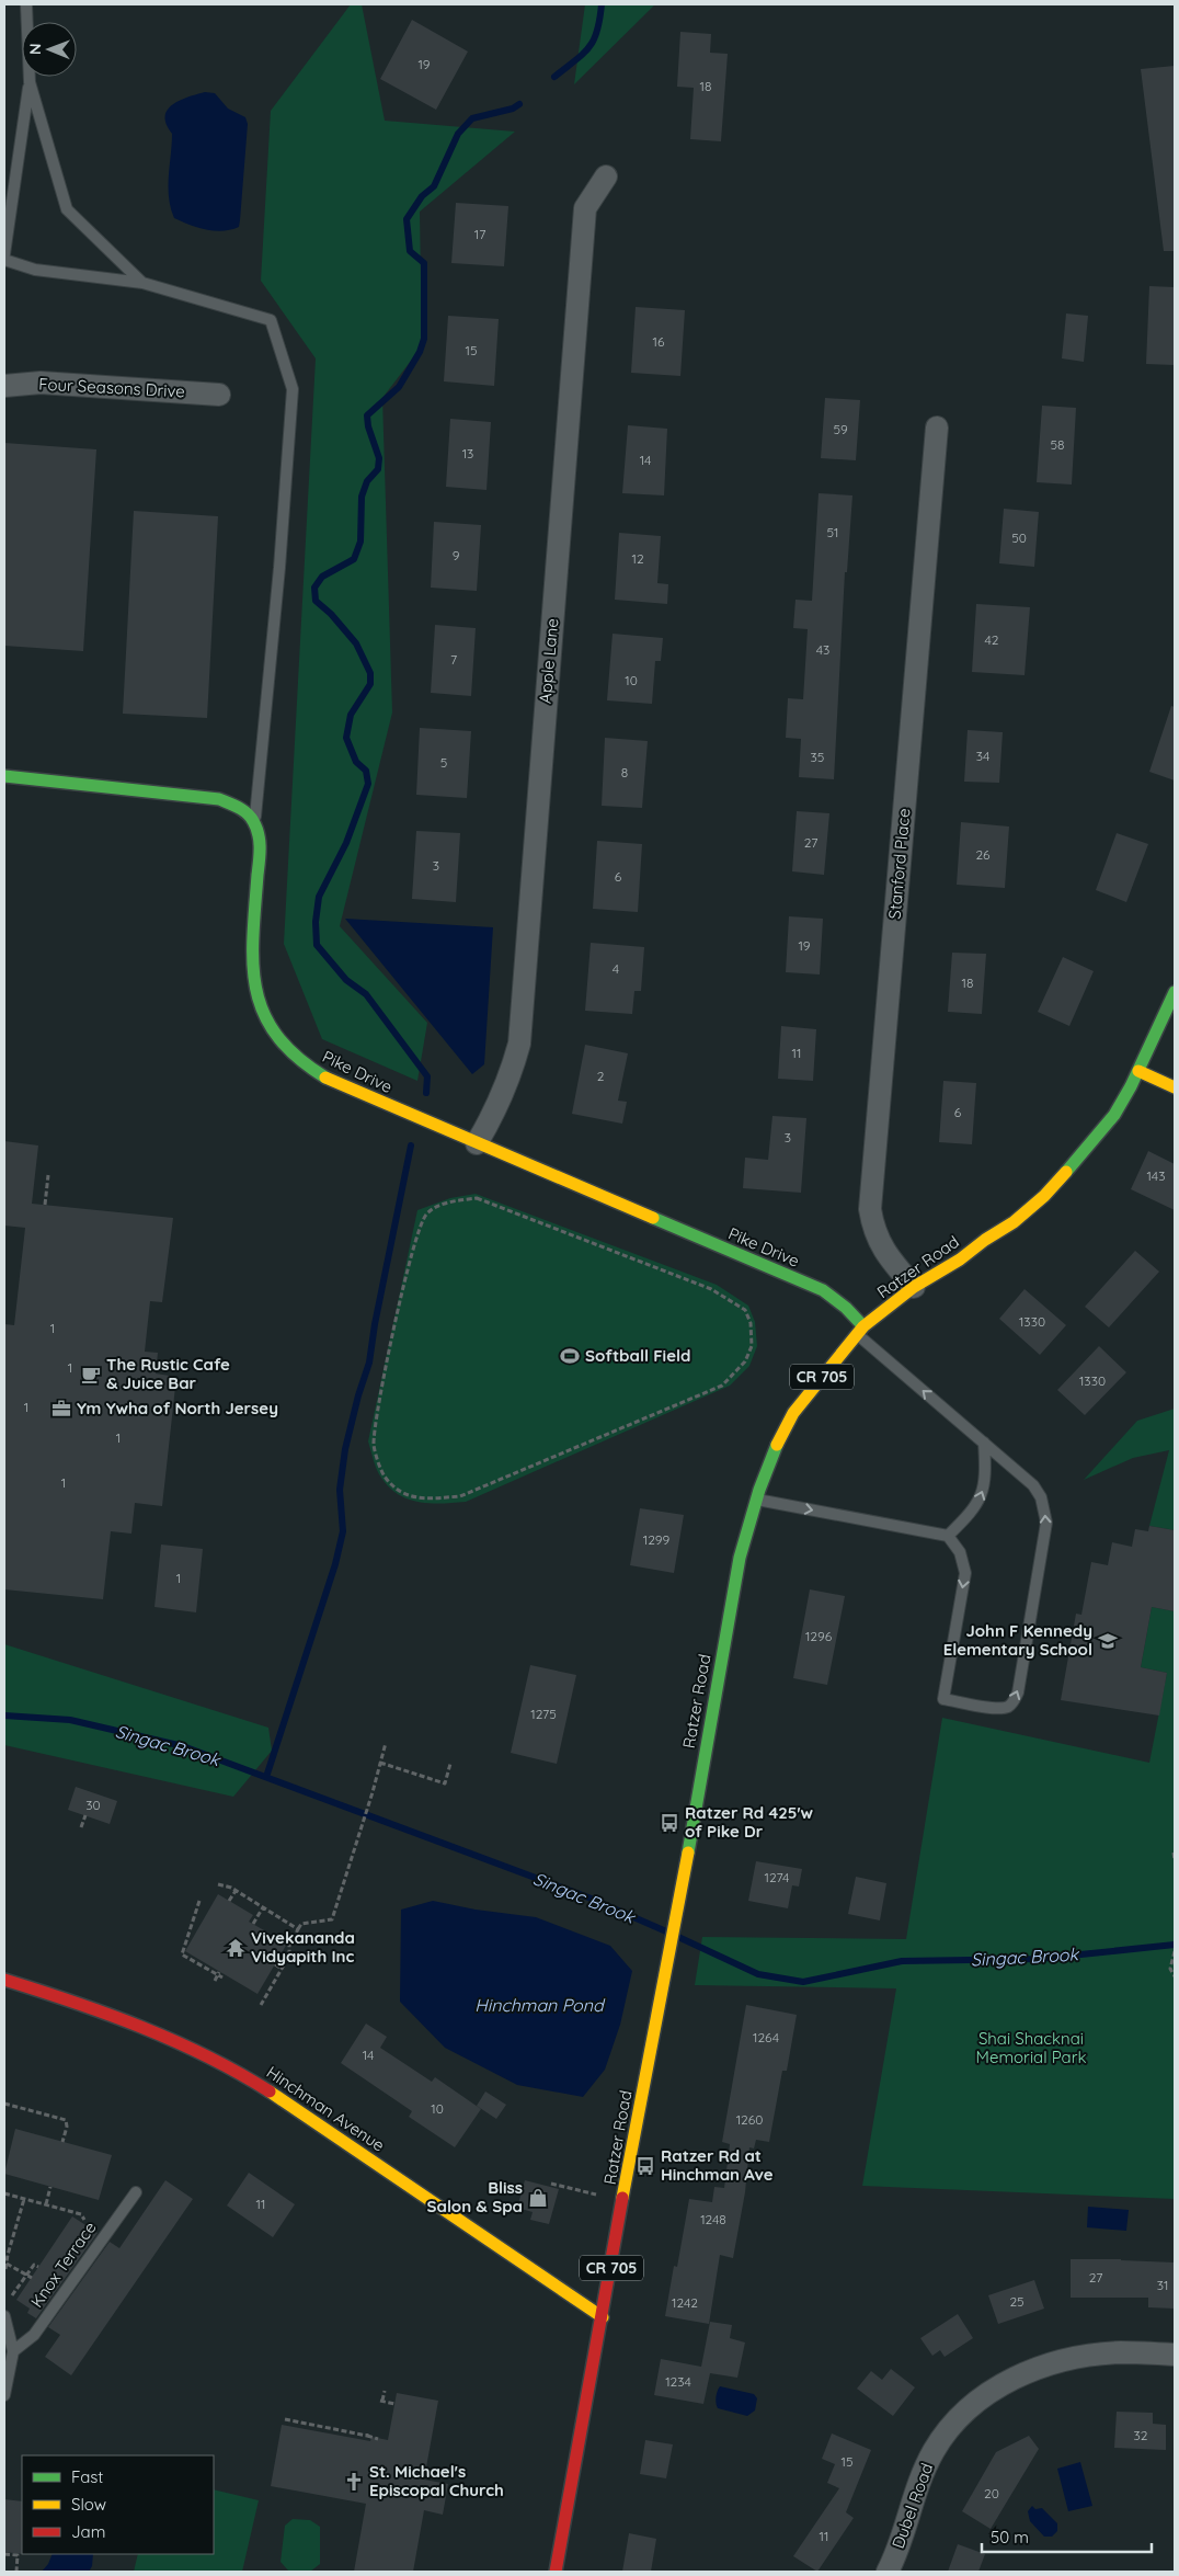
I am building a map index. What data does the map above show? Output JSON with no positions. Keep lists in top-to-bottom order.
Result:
{
  "streets": {
    "street": [
      "Four Seasons Drive",
      "Apple Lane",
      "Stanford Place",
      "Pike Drive",
      "Ratzer Road",
      "CR 705",
      "Hinchman Avenue",
      "Dubel Road"
    ],
    "lane": ["Knox Terrace"]
  },
  "crossings": [
    ["Apple Lane", "Pike Drive"],
    ["Stanford Place", "Ratzer Road"],
    ["Pike Drive", "Ratzer Road"],
    ["Ratzer Road", "Hinchman Avenue"]
  ],
  "water": ["Singac Brook", "Hinchman Pond"],
  "parks": ["Shai Shacknai Memorial Park"],
  "places": {
    "sports": ["Softball Field"],
    "cafe": ["The Rustic Cafe & Juice Bar"],
    "office": ["Ym Ywha of North Jersey"],
    "school or university": ["John F Kennedy Elementary School"],
    "bus stop": ["Ratzer Rd 425'w of Pike Dr", "Ratzer Rd at Hinchman Ave"],
    "temple": ["Vivekananda Vidyapith Inc"],
    "shop": ["Bliss Salon & Spa"],
    "church": ["St. Michael's Episcopal Church"]
  },
  "house_numbers": [
    "19",
    "18",
    "17",
    "16",
    "15",
    "59",
    "58",
    "13",
    "14",
    "51",
    "50",
    "9",
    "12",
    "42",
    "43",
    "7",
    "10",
    "34",
    "35",
    "5",
    "8",
    "27",
    "26",
    "3",
    "6",
    "19",
    "4",
    "18",
    "11",
    "2",
    "6",
    "3",
    "143",
    "1330",
    "1",
    "1",
    "1330",
    "1",
    "1",
    "1",
    "1299",
    "1",
    "1296",
    "1275",
    "30",
    "1274",
    "1264",
    "14",
    "10",
    "1260",
    "11",
    "1248",
    "27",
    "31",
    "25",
    "1242",
    "1234",
    "32",
    "15",
    "20",
    "11"
  ],
  "legend": ["Fast", "Slow", "Jam"],
  "scale_bar": "50 m",
  "north": "left"
}
